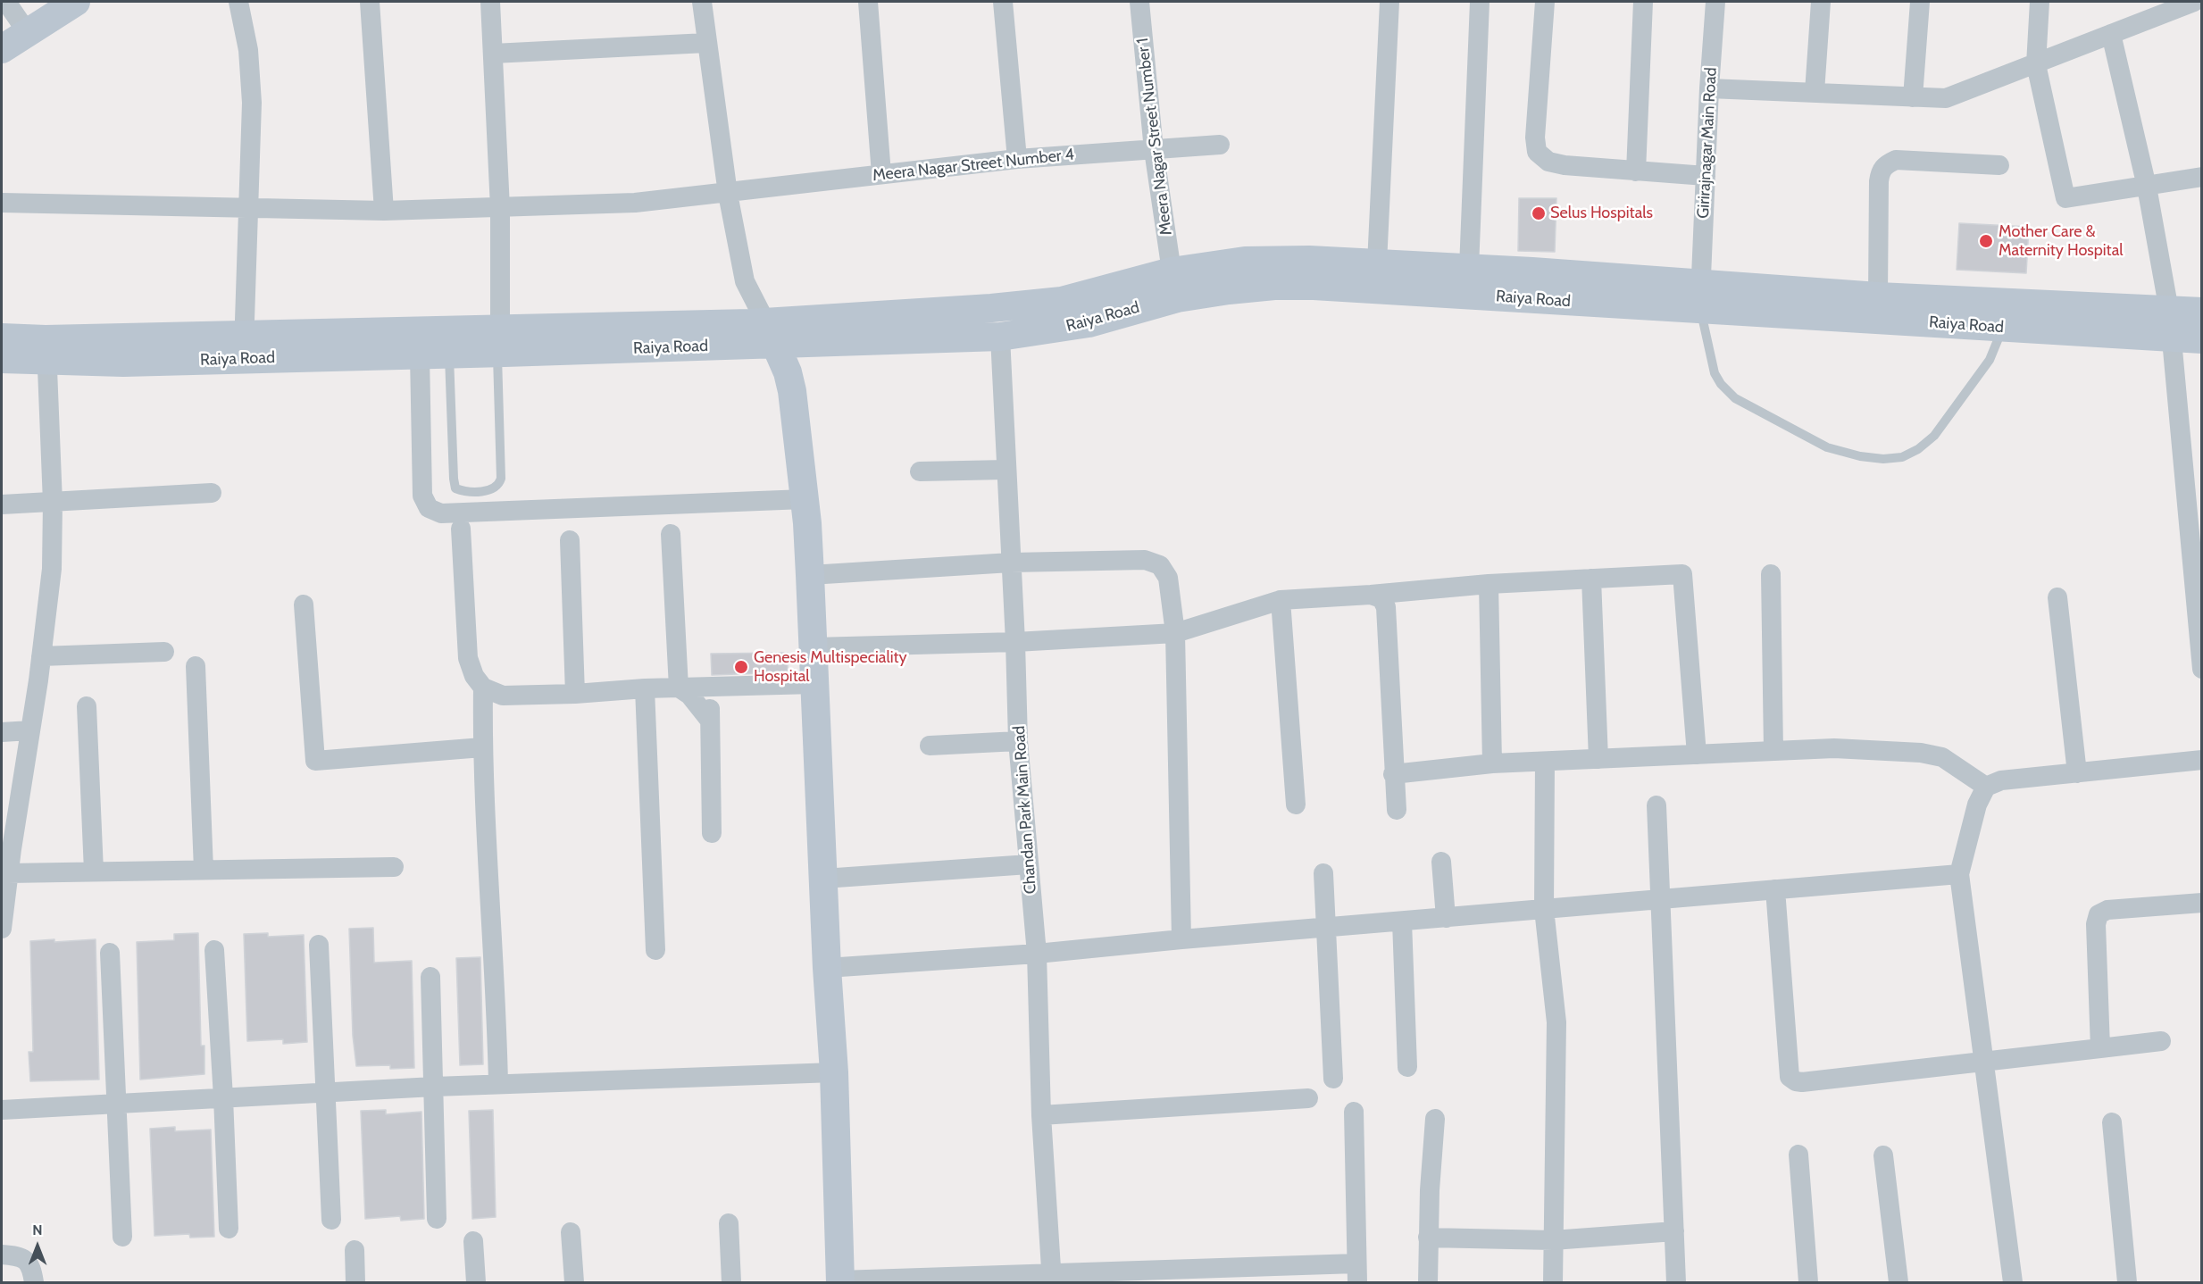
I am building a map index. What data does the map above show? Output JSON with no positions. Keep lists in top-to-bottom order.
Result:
{
  "streets": {
    "street": [
      "Meera Nagar Street Number 1",
      "Girirajnagar Main Road",
      "Meera Nagar Street Number 4",
      "Raiya Road",
      "Chandan Park Main Road"
    ]
  },
  "crossings": [
    ["Meera Nagar Street Number 1", "Meera Nagar Street Number 4"],
    ["Meera Nagar Street Number 1", "Raiya Road"],
    ["Girirajnagar Main Road", "Raiya Road"],
    ["Raiya Road", "Chandan Park Main Road"]
  ],
  "places": ["Selus Hospitals", "Mother Care & Maternity Hospital", "Genesis Multispeciality Hospital"],
  "north": "top"
}
